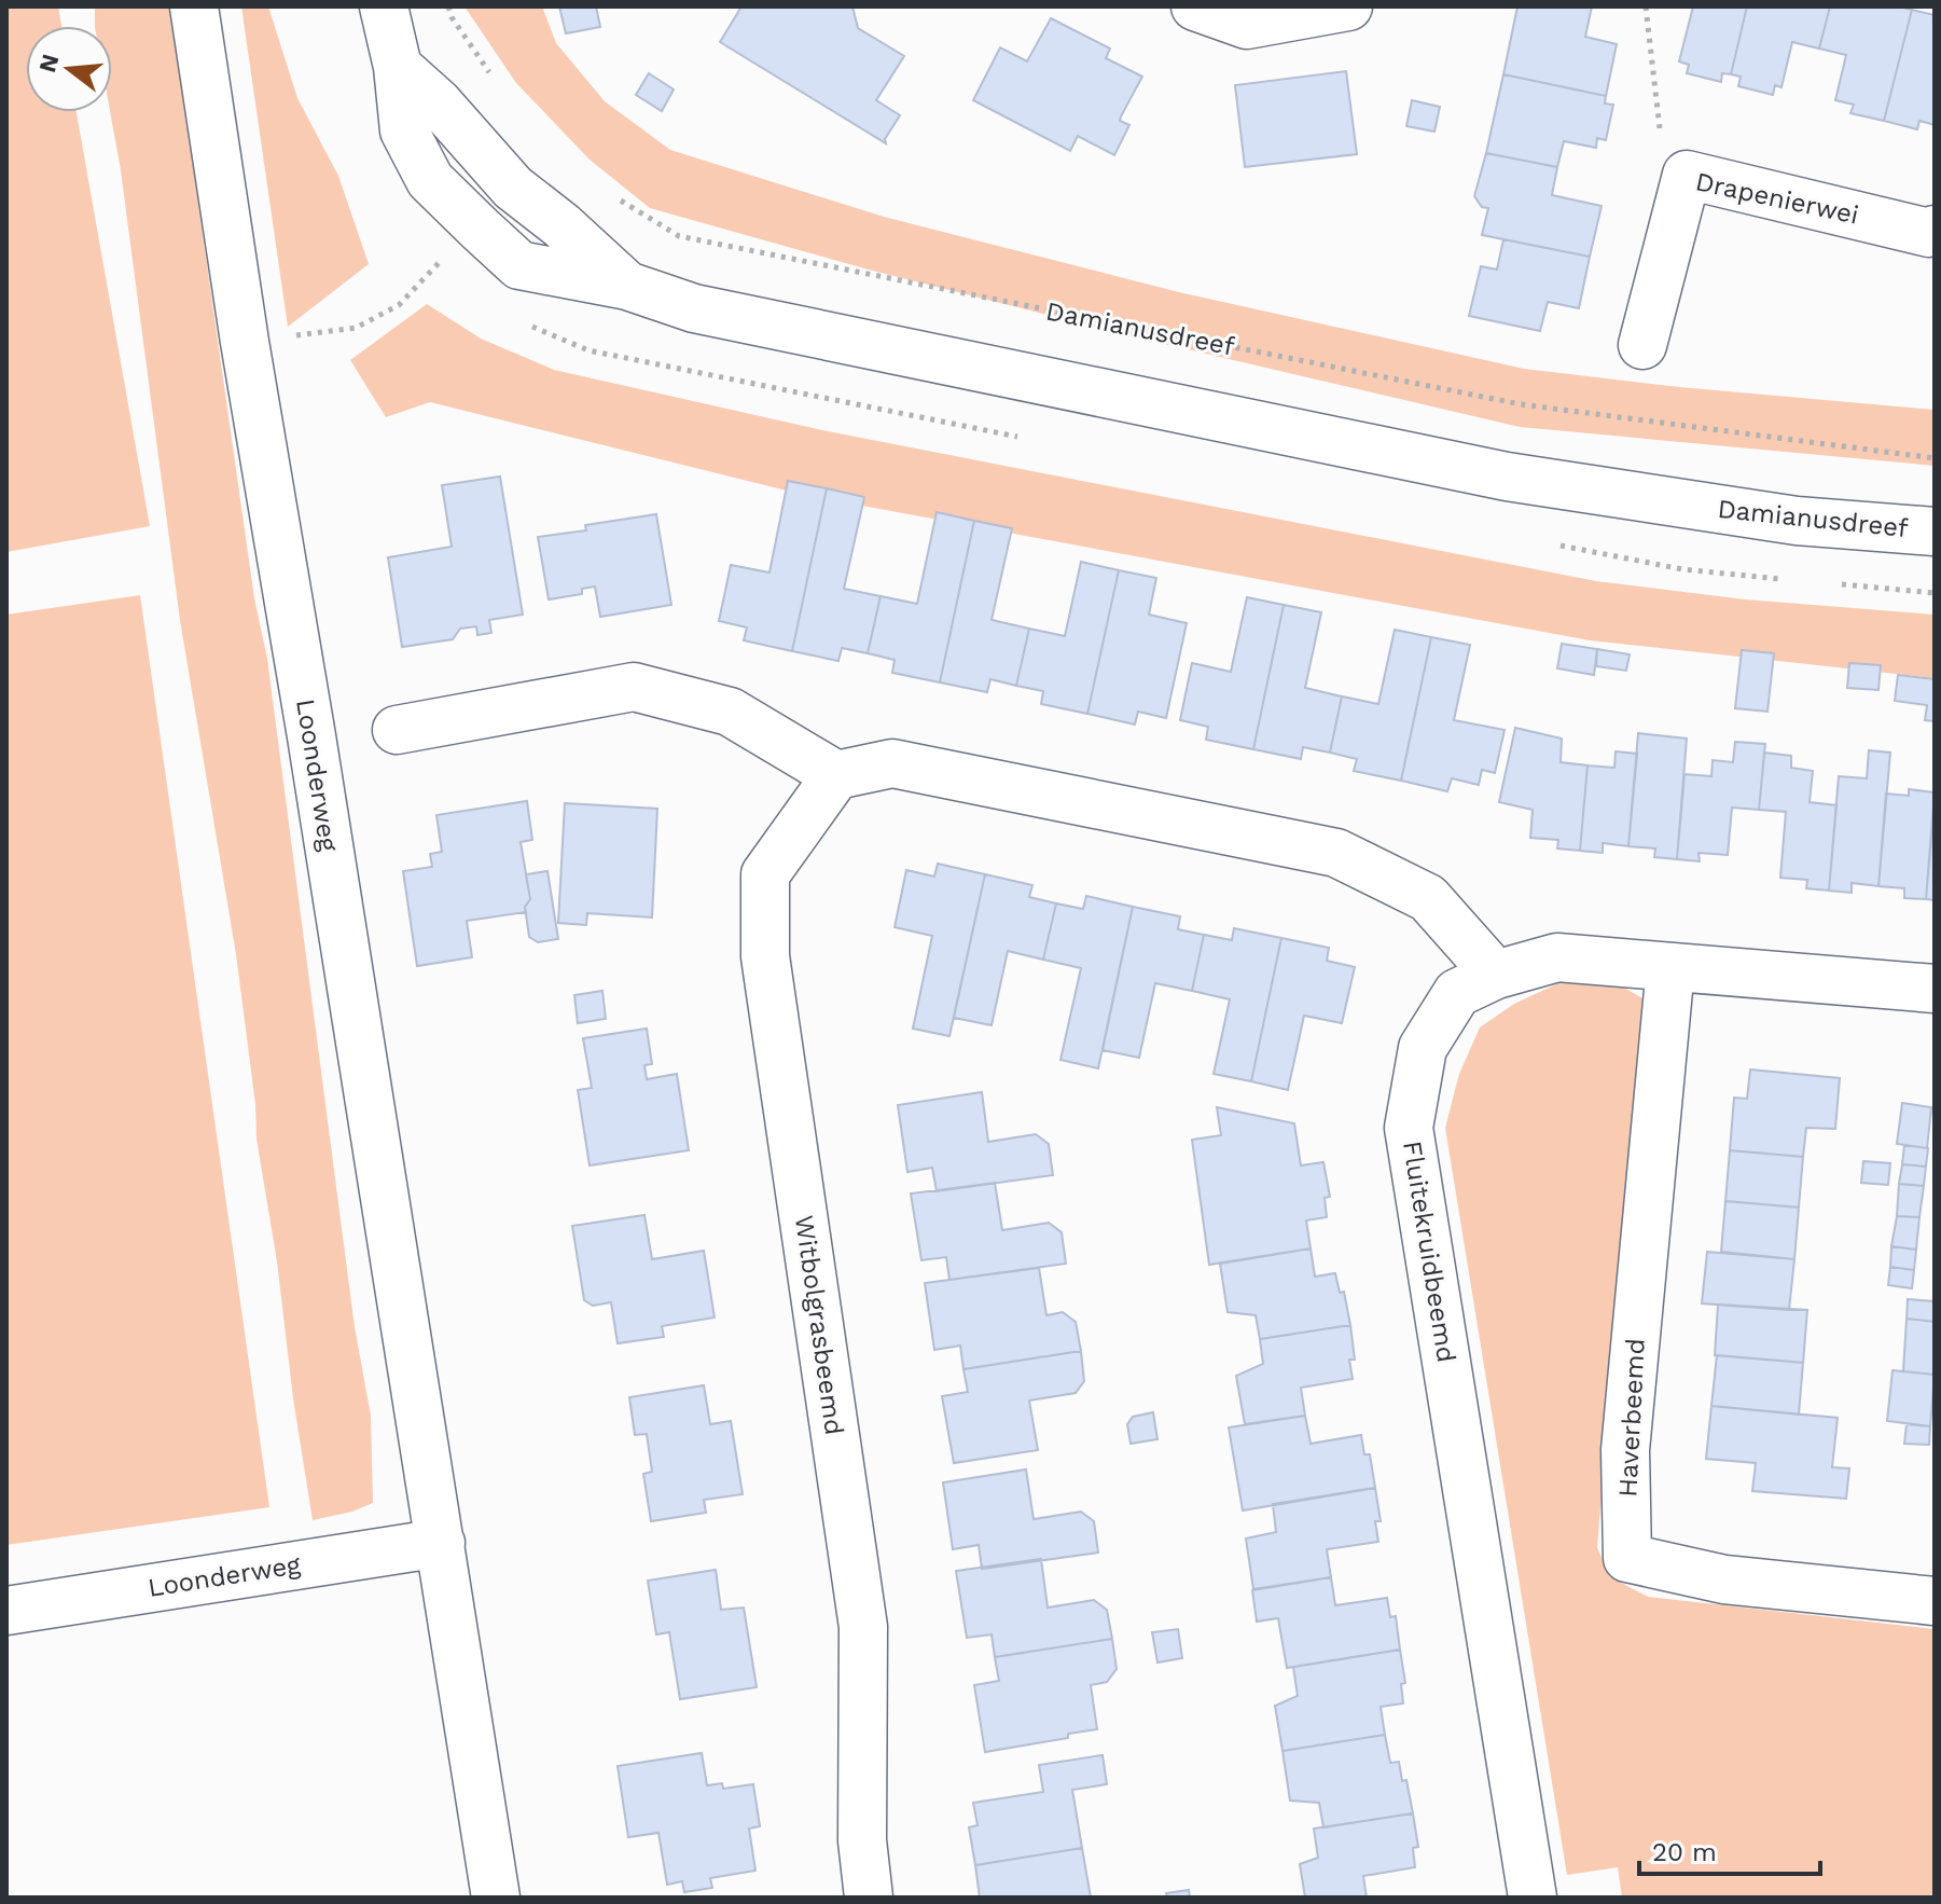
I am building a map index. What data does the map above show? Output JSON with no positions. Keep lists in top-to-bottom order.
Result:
{
  "streets": {
    "street": [
      "Drapenierwei",
      "Damianusdreef",
      "Loonderweg",
      "Fluitekruidbeemd",
      "Witbolgrasbeemd",
      "Haverbeemd"
    ]
  },
  "crossings": [
    ["Fluitekruidbeemd", "Haverbeemd"]
  ],
  "scale_bar": "20 m",
  "north": "left"
}
